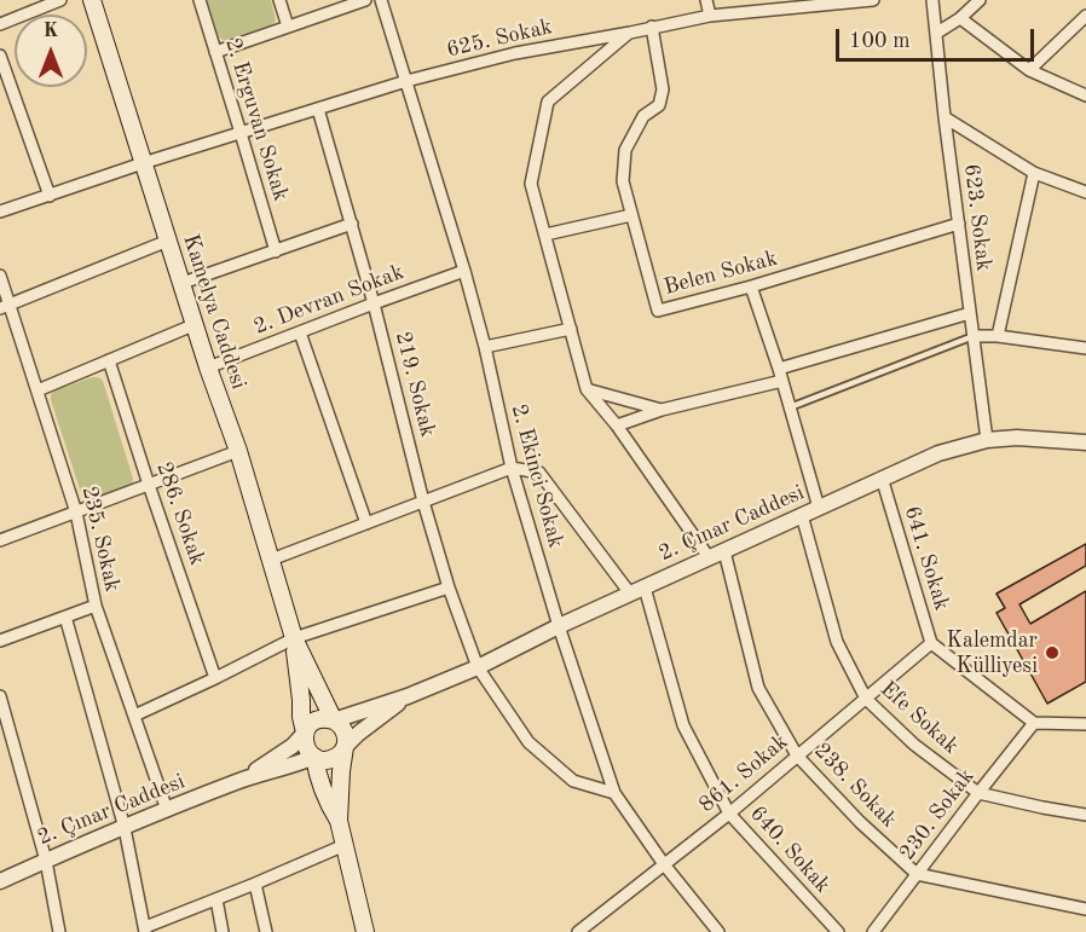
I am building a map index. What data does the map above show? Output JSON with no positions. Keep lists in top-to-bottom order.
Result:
{
  "streets": {
    "main road": ["Kamelya Caddesi"],
    "street": [
      "625. Sokak",
      "2. Erguvan Sokak",
      "623. Sokak",
      "Belen Sokak",
      "2. Devran Sokak",
      "219. Sokak",
      "2. Ekinci Sokak",
      "286. Sokak",
      "2. Çınar Caddesi",
      "235. Sokak",
      "641. Sokak",
      "Efe Sokak",
      "861. Sokak",
      "238. Sokak",
      "230. Sokak",
      "640. Sokak"
    ]
  },
  "crossings": [
    ["625. Sokak", "2. Erguvan Sokak"],
    ["625. Sokak", "Belen Sokak"],
    ["625. Sokak", "Kamelya Caddesi"],
    ["625. Sokak", "219. Sokak"],
    ["625. Sokak", "2. Ekinci Sokak"],
    ["623. Sokak", "Belen Sokak"],
    ["623. Sokak", "2. Çınar Caddesi"],
    ["2. Devran Sokak", "Kamelya Caddesi"],
    ["2. Devran Sokak", "219. Sokak"],
    ["2. Devran Sokak", "2. Ekinci Sokak"],
    ["219. Sokak", "2. Ekinci Sokak"],
    ["219. Sokak", "2. Çınar Caddesi"],
    ["2. Ekinci Sokak", "2. Çınar Caddesi"],
    ["2. Ekinci Sokak", "861. Sokak"],
    ["2. Çınar Caddesi", "235. Sokak"],
    ["2. Çınar Caddesi", "641. Sokak"],
    ["2. Çınar Caddesi", "Efe Sokak"],
    ["2. Çınar Caddesi", "238. Sokak"],
    ["2. Çınar Caddesi", "640. Sokak"],
    ["641. Sokak", "861. Sokak"],
    ["641. Sokak", "230. Sokak"],
    ["Efe Sokak", "861. Sokak"],
    ["Efe Sokak", "230. Sokak"],
    ["861. Sokak", "238. Sokak"],
    ["861. Sokak", "640. Sokak"],
    ["238. Sokak", "230. Sokak"]
  ],
  "places": ["Kalemdar Külliyesi"],
  "scale_bar": "100 m",
  "north": "top"
}
